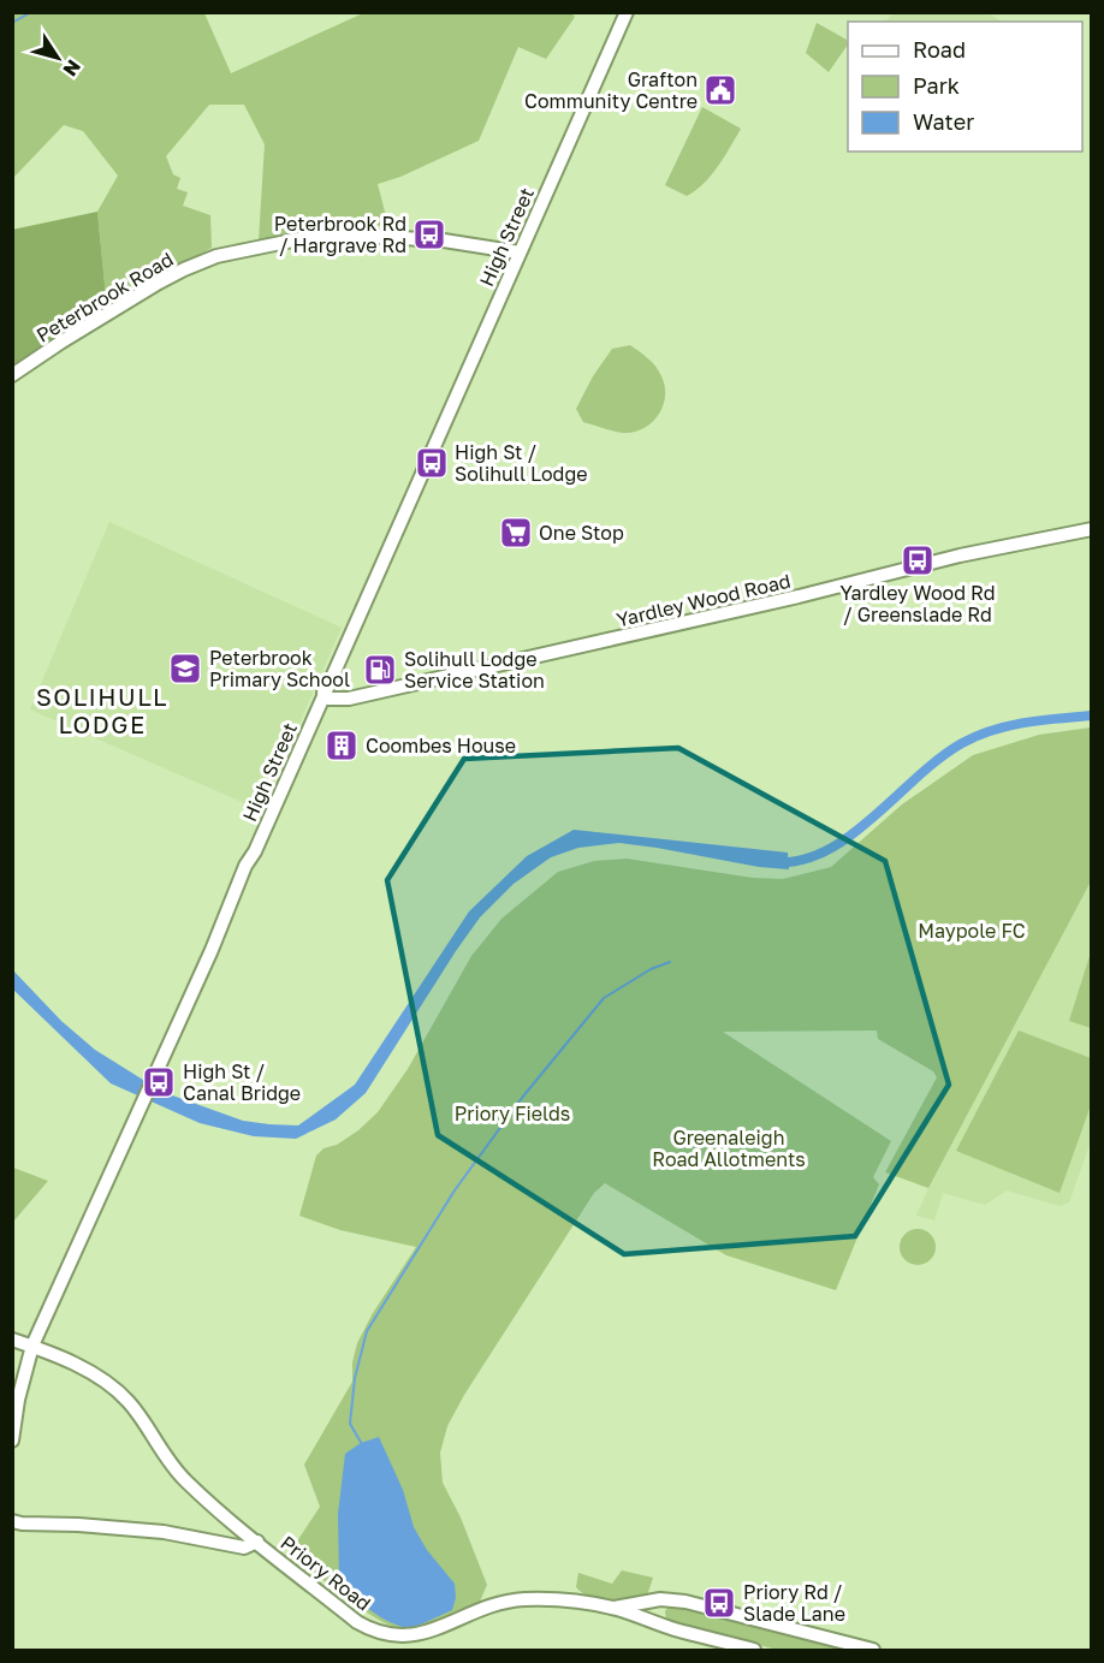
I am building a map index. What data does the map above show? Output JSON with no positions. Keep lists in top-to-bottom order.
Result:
{
  "streets": {
    "street": [
      "High Street",
      "Peterbrook Road",
      "Yardley Wood Road",
      "Priory Road"
    ]
  },
  "crossings": [
    ["High Street", "Peterbrook Road"],
    ["High Street", "Yardley Wood Road"]
  ],
  "districts": ["SOLIHULL LODGE"],
  "parks": ["Maypole FC", "Priory Fields", "Greenaleigh Road Allotments"],
  "places": {
    "public building": ["Grafton Community Centre"],
    "bus stop": [
      "Peterbrook Rd / Hargrave Rd",
      "High St / Solihull Lodge",
      "Yardley Wood Rd / Greenslade Rd",
      "High St / Canal Bridge",
      "Priory Rd / Slade Lane"
    ],
    "supermarket": ["One Stop"],
    "school or university": ["Peterbrook Primary School"],
    "fuel station": ["Solihull Lodge Service Station"],
    "building": ["Coombes House"]
  },
  "legend": ["Road", "Park", "Water"],
  "north": "bottom right"
}
